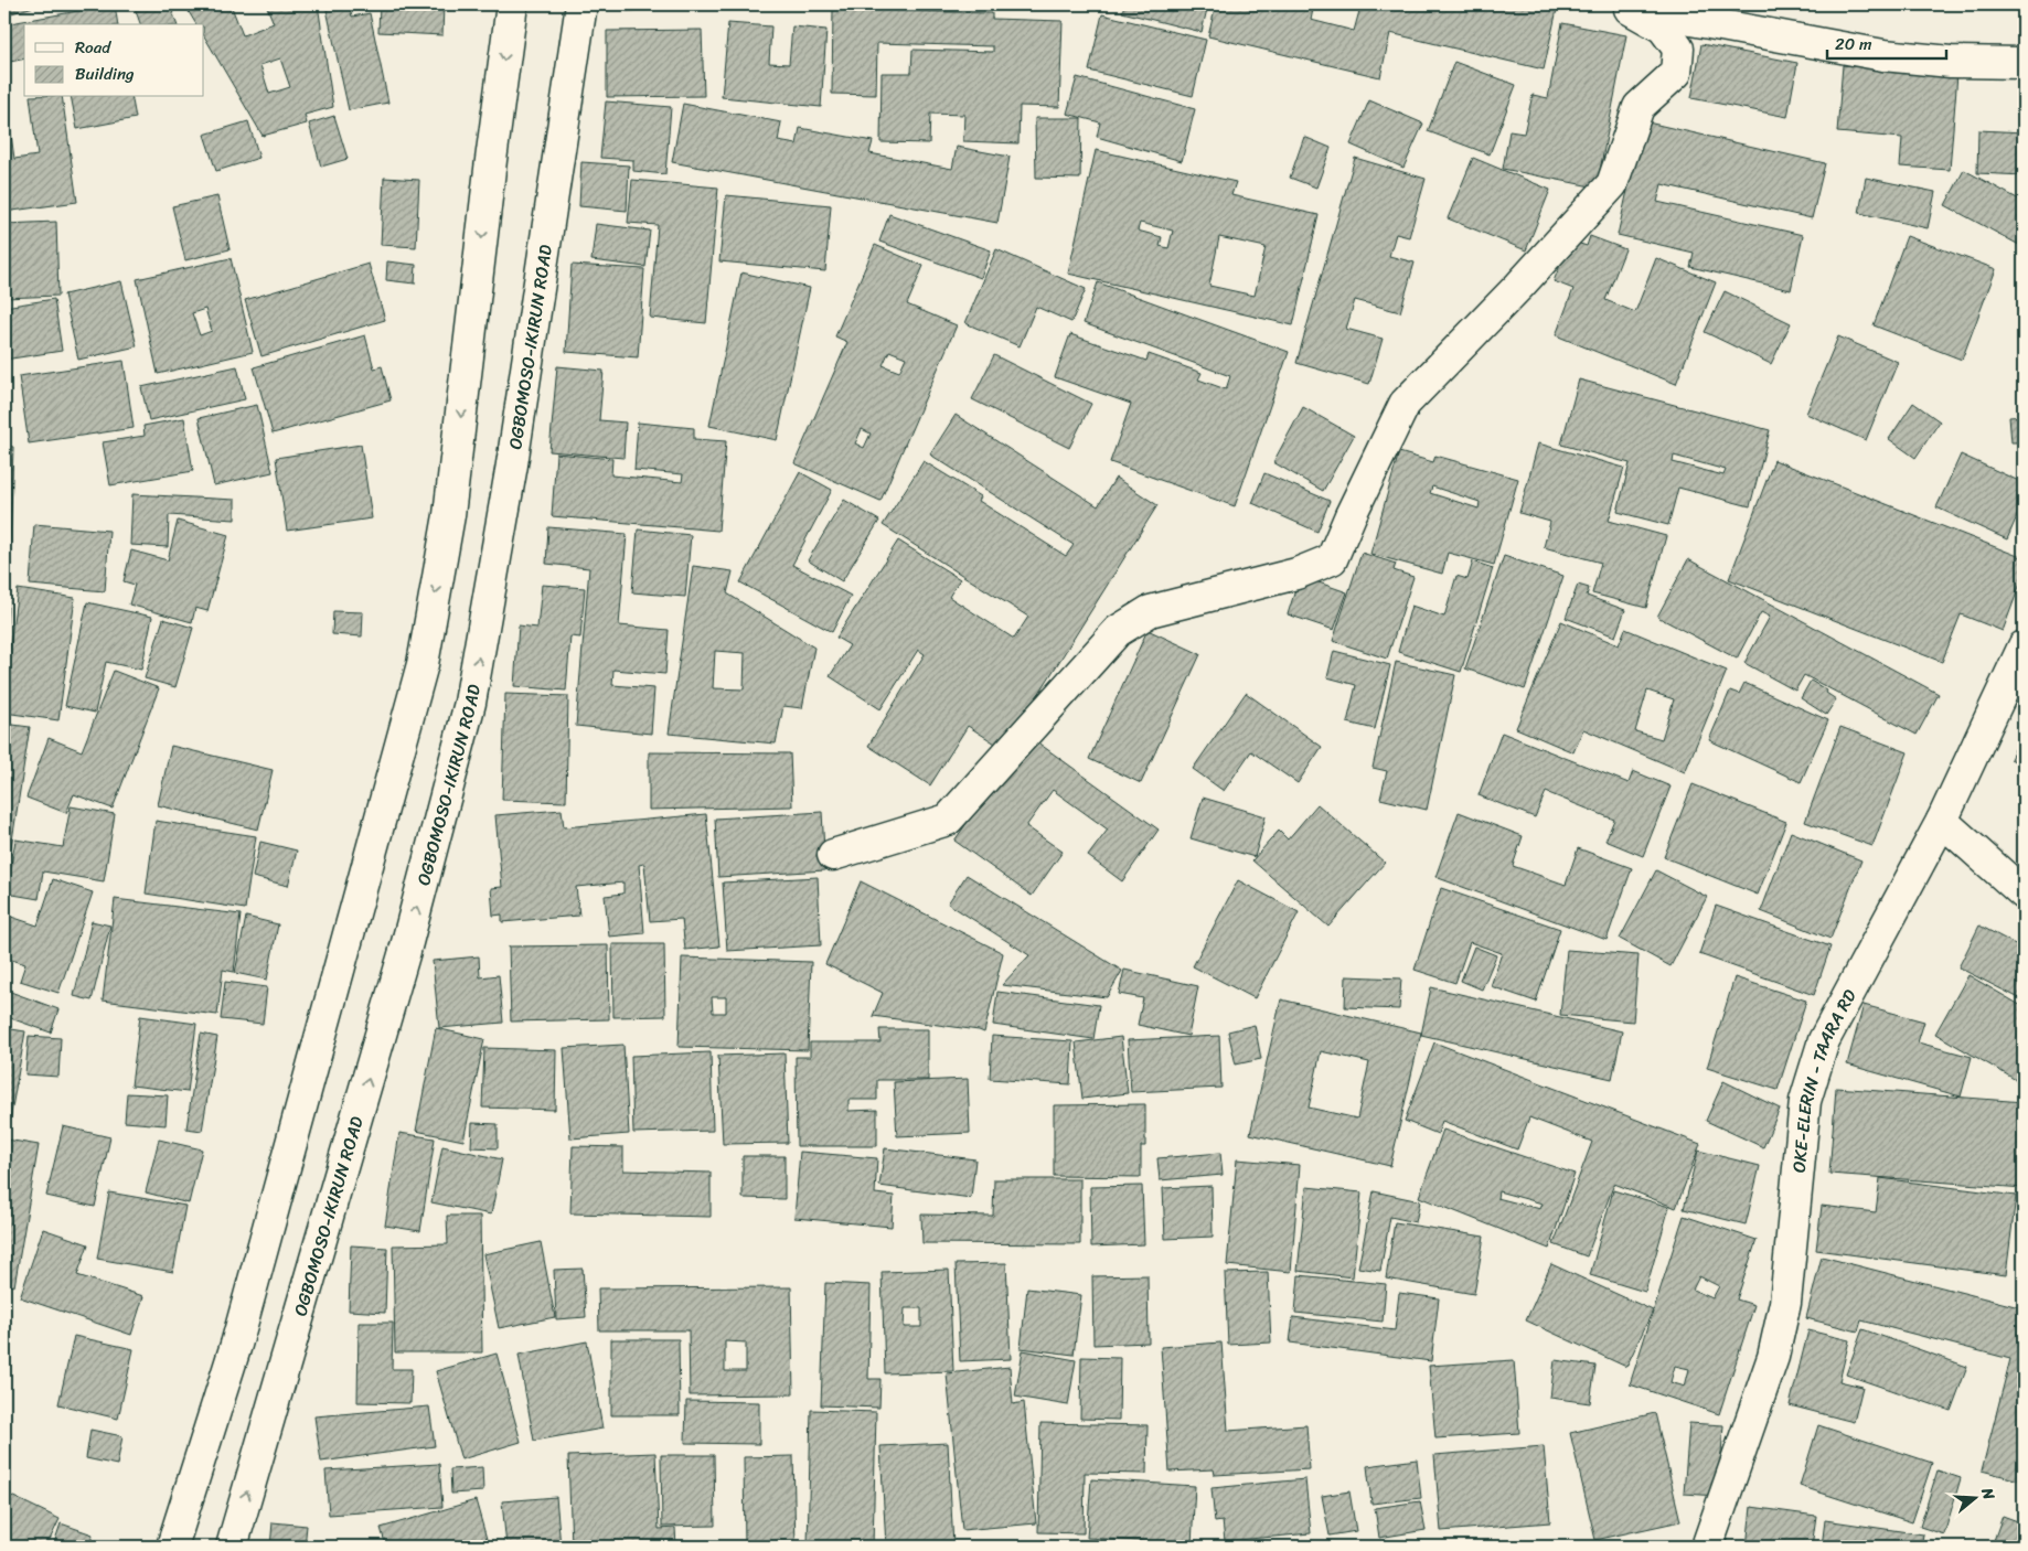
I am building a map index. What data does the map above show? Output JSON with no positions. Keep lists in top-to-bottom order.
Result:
{
  "streets": {
    "main road": ["OGBOMOSO-IKIRUN ROAD", "OKE-ELERIN - TAARA RD"]
  },
  "legend": ["Road", "Building"],
  "scale_bar": "20 m",
  "north": "right"
}
